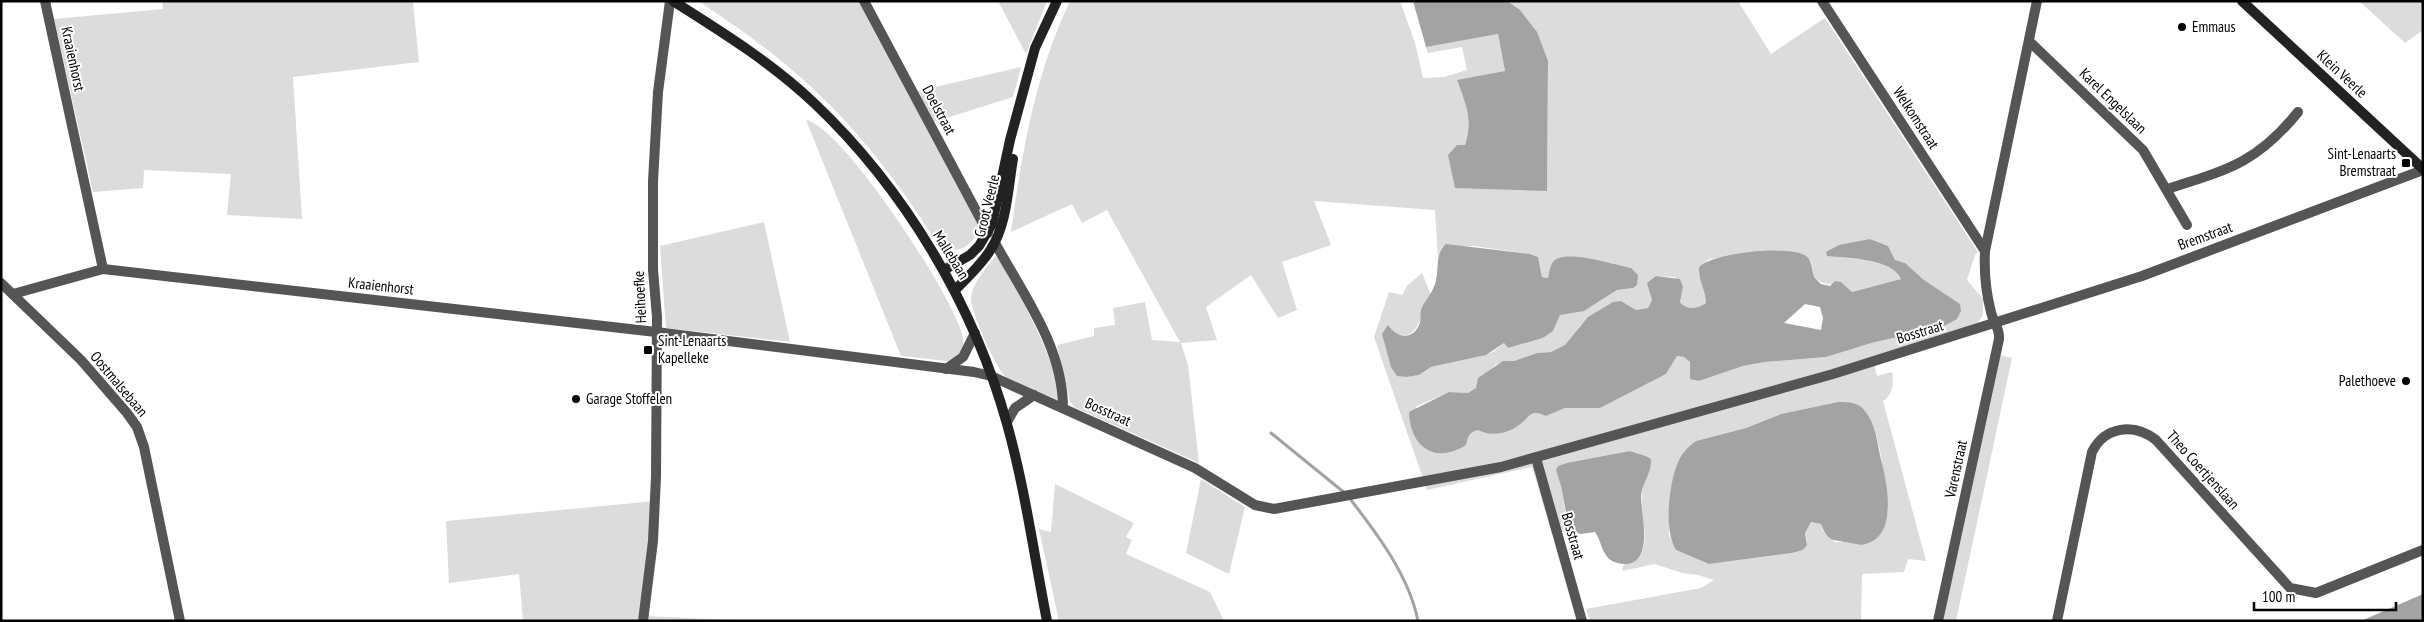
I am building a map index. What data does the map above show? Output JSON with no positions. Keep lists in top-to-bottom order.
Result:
{
  "streets": {
    "main road": ["Klein Veerle", "Groot Veerle", "Mallebaan"],
    "street": [
      "Kraaienhorst",
      "Karel Engelslaan",
      "Doelstraat",
      "Welkomstraat",
      "Bremstraat",
      "Heihoefke",
      "Bosstraat",
      "Oostmalsebaan",
      "Varenstraat",
      "Theo Coertjenslaan"
    ]
  },
  "crossings": [
    ["Kraaienhorst", "Heihoefke"],
    ["Kraaienhorst", "Bosstraat"],
    ["Kraaienhorst", "Oostmalsebaan"],
    ["Klein Veerle", "Bremstraat"],
    ["Doelstraat", "Groot Veerle"],
    ["Groot Veerle", "Mallebaan"],
    ["Bremstraat", "Bosstraat"],
    ["Bremstraat", "Varenstraat"],
    ["Mallebaan", "Heihoefke"],
    ["Mallebaan", "Bosstraat"],
    ["Heihoefke", "Bosstraat"],
    ["Bosstraat", "Varenstraat"]
  ],
  "places": {
    "other": ["Emmaus", "Palethoeve", "Garage Stoffelen"],
    "transit": ["Sint-Lenaarts Bremstraat", "Sint-Lenaarts Kapelleke"]
  },
  "scale_bar": "100 m"
}
